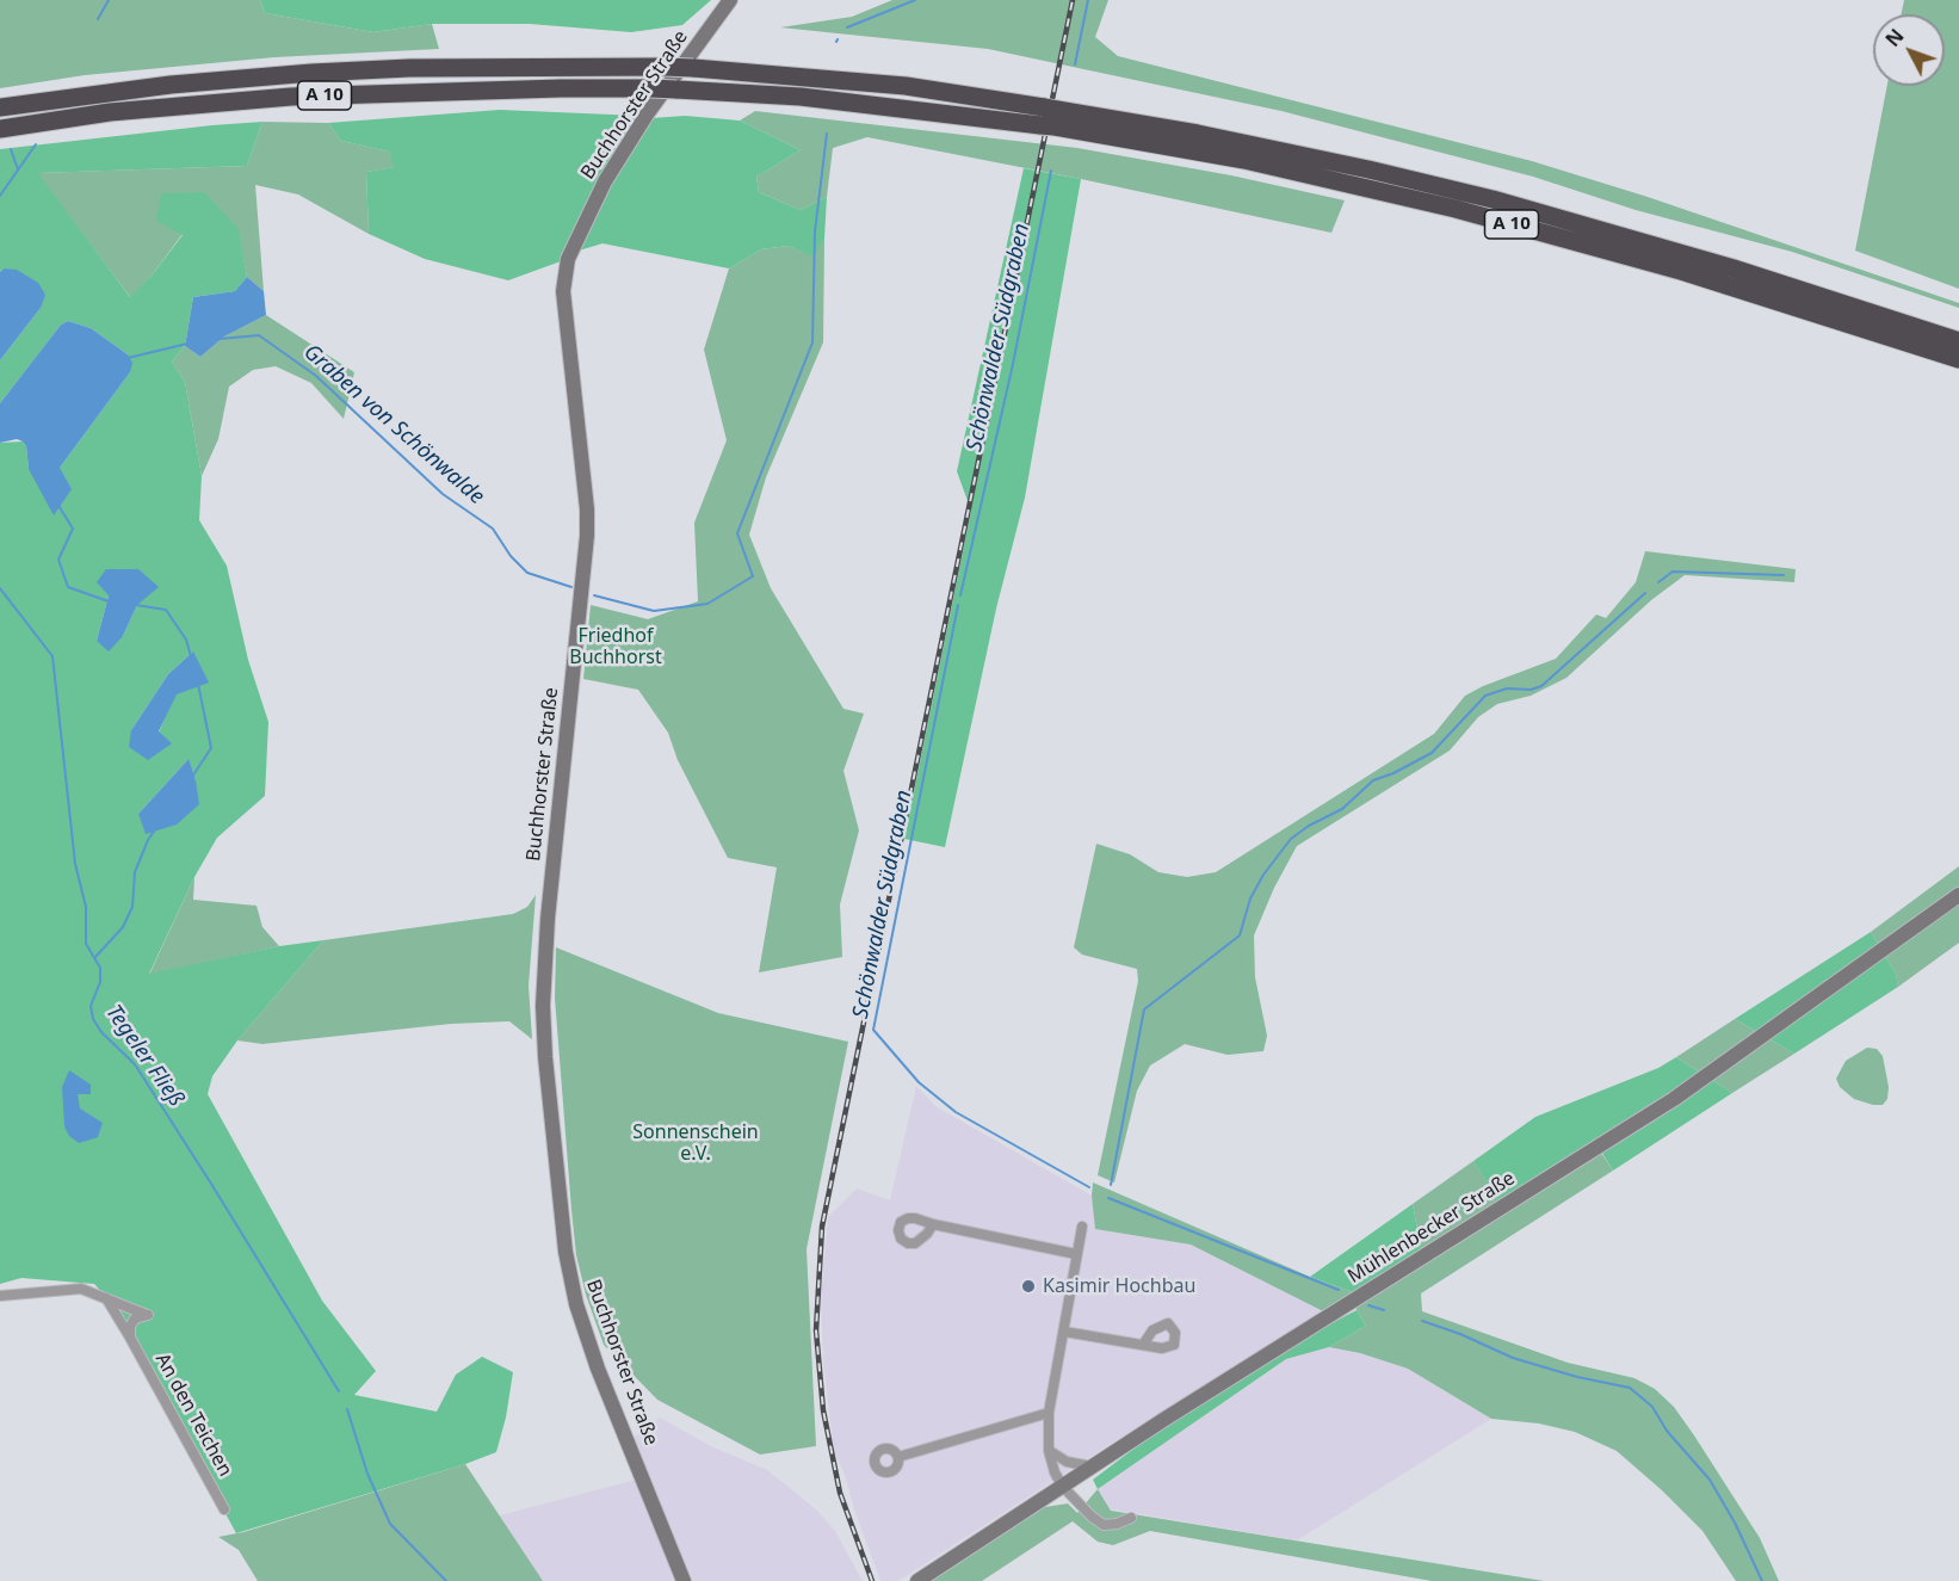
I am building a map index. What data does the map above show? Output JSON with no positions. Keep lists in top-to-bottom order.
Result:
{
  "streets": {
    "highway": ["A 10"],
    "main road": ["Buchhorster Straße", "Mühlenbecker Straße"],
    "street": ["An den Teichen"]
  },
  "water": ["Schönwalder Südgraben", "Graben von Schönwalde", "Tegeler Fließ"],
  "parks": ["Friedhof Buchhorst", "Sonnenschein e.V."],
  "places": ["Kasimir Hochbau"],
  "north": "top left"
}
